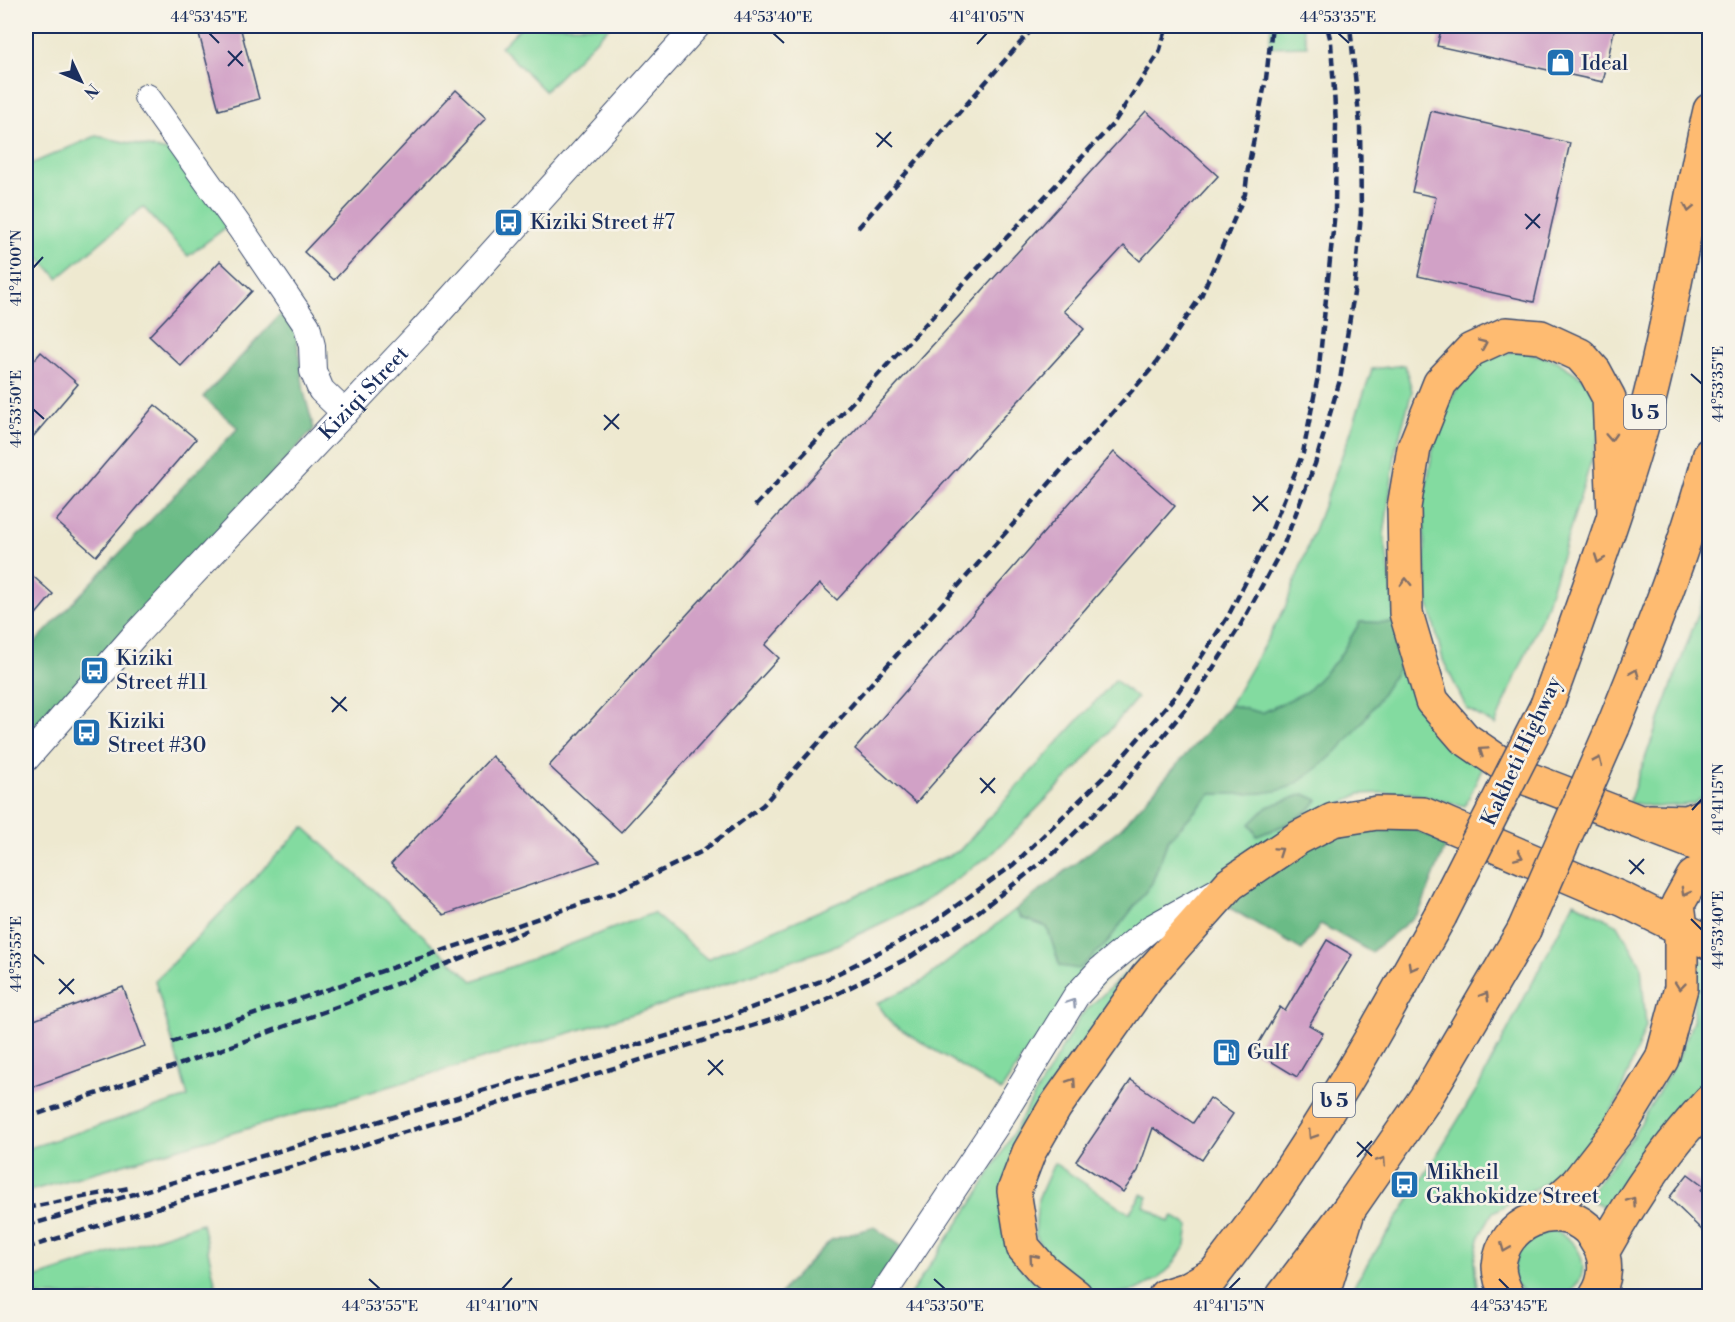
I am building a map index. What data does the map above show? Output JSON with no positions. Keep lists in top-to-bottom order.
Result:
{
  "streets": {
    "main road": ["ს 5", "Kakheti Highway"],
    "street": ["Kiziqi Street"]
  },
  "places": {
    "shop": ["Ideal"],
    "bus stop": [
      "Kiziki Street #7",
      "Kiziki Street #11",
      "Kiziki Street #30",
      "Mikheil Gakhokidze Street"
    ],
    "fuel station": ["Gulf"]
  },
  "north": "bottom right",
  "coordinates": [
    "44°53'45\"E",
    "44°53'40\"E",
    "41°41'05\"N",
    "44°53'35\"E",
    "41°41'00\"N",
    "44°53'50\"E",
    "41°41'15\"N",
    "44°53'55\"E",
    "41°41'10\"N"
  ]
}
